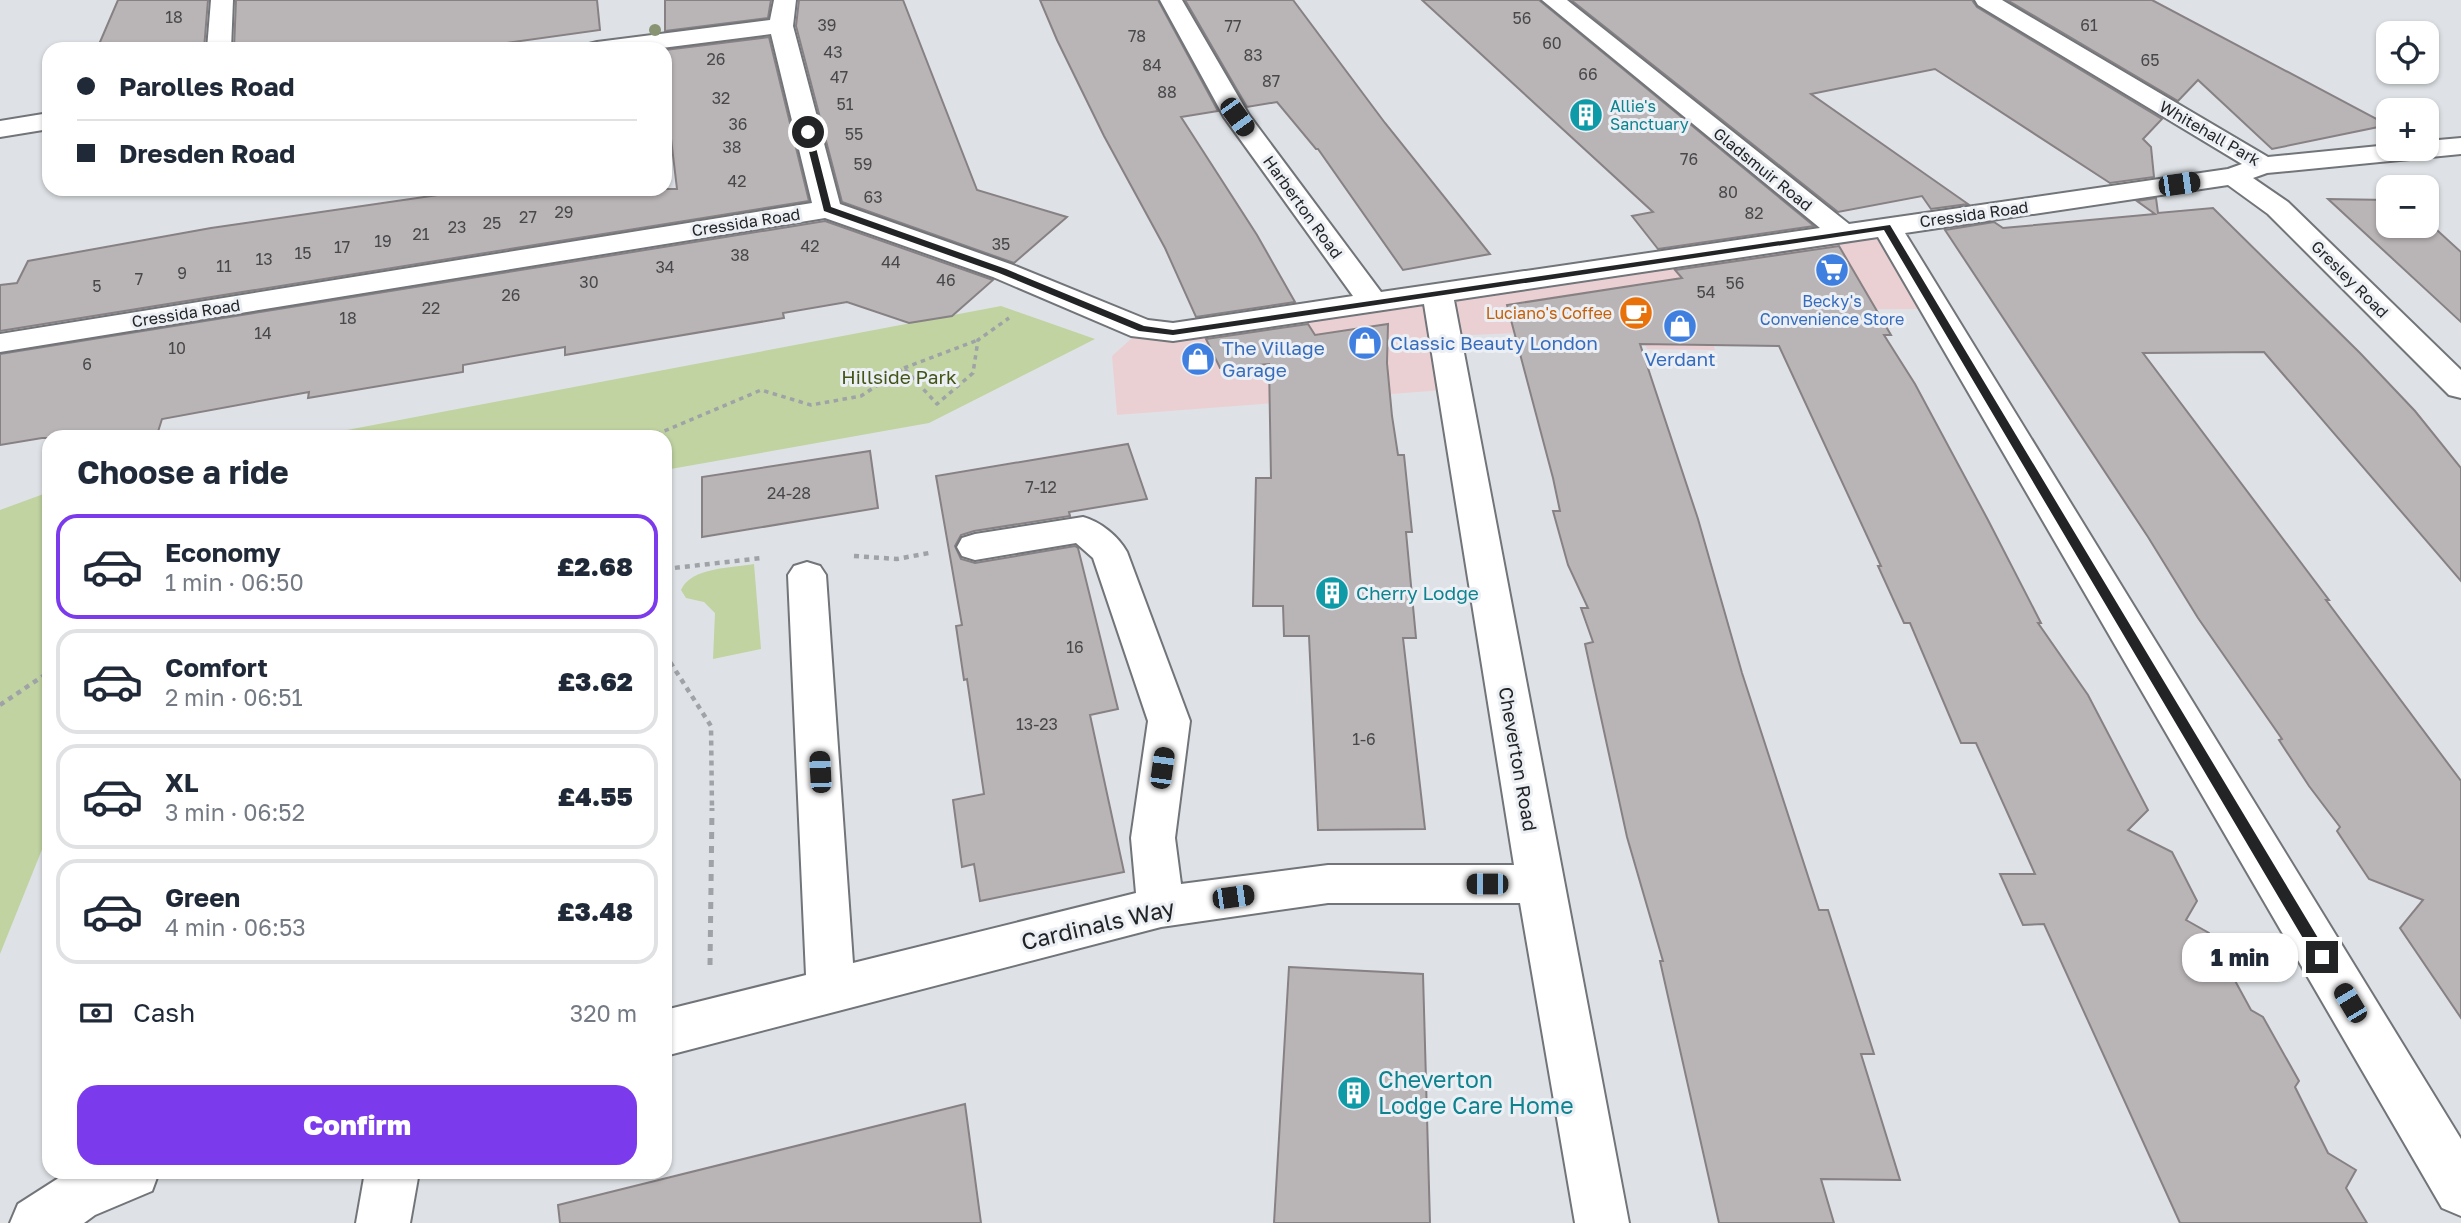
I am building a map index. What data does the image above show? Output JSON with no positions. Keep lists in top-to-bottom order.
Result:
{
  "streets": {
    "street": [
      "Whitehall Park",
      "Gladsmuir Road",
      "Harberton Road",
      "Cressida Road",
      "Gresley Road",
      "Cheverton Road",
      "Cardinals Way"
    ]
  },
  "crossings": [
    ["Whitehall Park", "Cressida Road"],
    ["Gladsmuir Road", "Cressida Road"],
    ["Harberton Road", "Cressida Road"],
    ["Cressida Road", "Gresley Road"],
    ["Cressida Road", "Cheverton Road"],
    ["Cheverton Road", "Cardinals Way"]
  ],
  "parks": ["Hillside Park"],
  "places": {
    "building": ["Allie's Sanctuary", "Cherry Lodge", "Cheverton Lodge Care Home"],
    "supermarket": ["Becky's Convenience Store"],
    "cafe": ["Luciano's Coffee"],
    "shop": ["Verdant", "Classic Beauty London", "The Village Garage"]
  },
  "house_numbers": [
    "18",
    "56",
    "39",
    "61",
    "77",
    "78",
    "60",
    "43",
    "83",
    "26",
    "65",
    "84",
    "66",
    "47",
    "87",
    "88",
    "32",
    "51",
    "36",
    "55",
    "38",
    "76",
    "59",
    "42",
    "80",
    "63",
    "29",
    "82",
    "27",
    "25",
    "23",
    "21",
    "19",
    "35",
    "42",
    "17",
    "15",
    "38",
    "13",
    "44",
    "11",
    "34",
    "9",
    "7",
    "46",
    "30",
    "56",
    "5",
    "54",
    "26",
    "22",
    "18",
    "14",
    "10",
    "6",
    "7-12",
    "24-28",
    "16",
    "13-23",
    "1-6"
  ],
  "page": {
    "map_buttons": ["+", "−"],
    "banner": ["Parolles Road", "Dresden Road"],
    "heading": "Choose a ride",
    "list": [
      {
        "name": "Economy",
        "note": "1 min · 06:50",
        "value": "£2.68"
      },
      {
        "name": "Comfort",
        "note": "2 min · 06:51",
        "value": "£3.62"
      },
      {
        "name": "XL",
        "note": "3 min · 06:52",
        "value": "£4.55"
      },
      {
        "name": "Green",
        "note": "4 min · 06:53",
        "value": "£3.48"
      }
    ],
    "bubble": "1 min",
    "pay": ["Cash", "320 m"],
    "buttons": "Confirm"
  }
}
